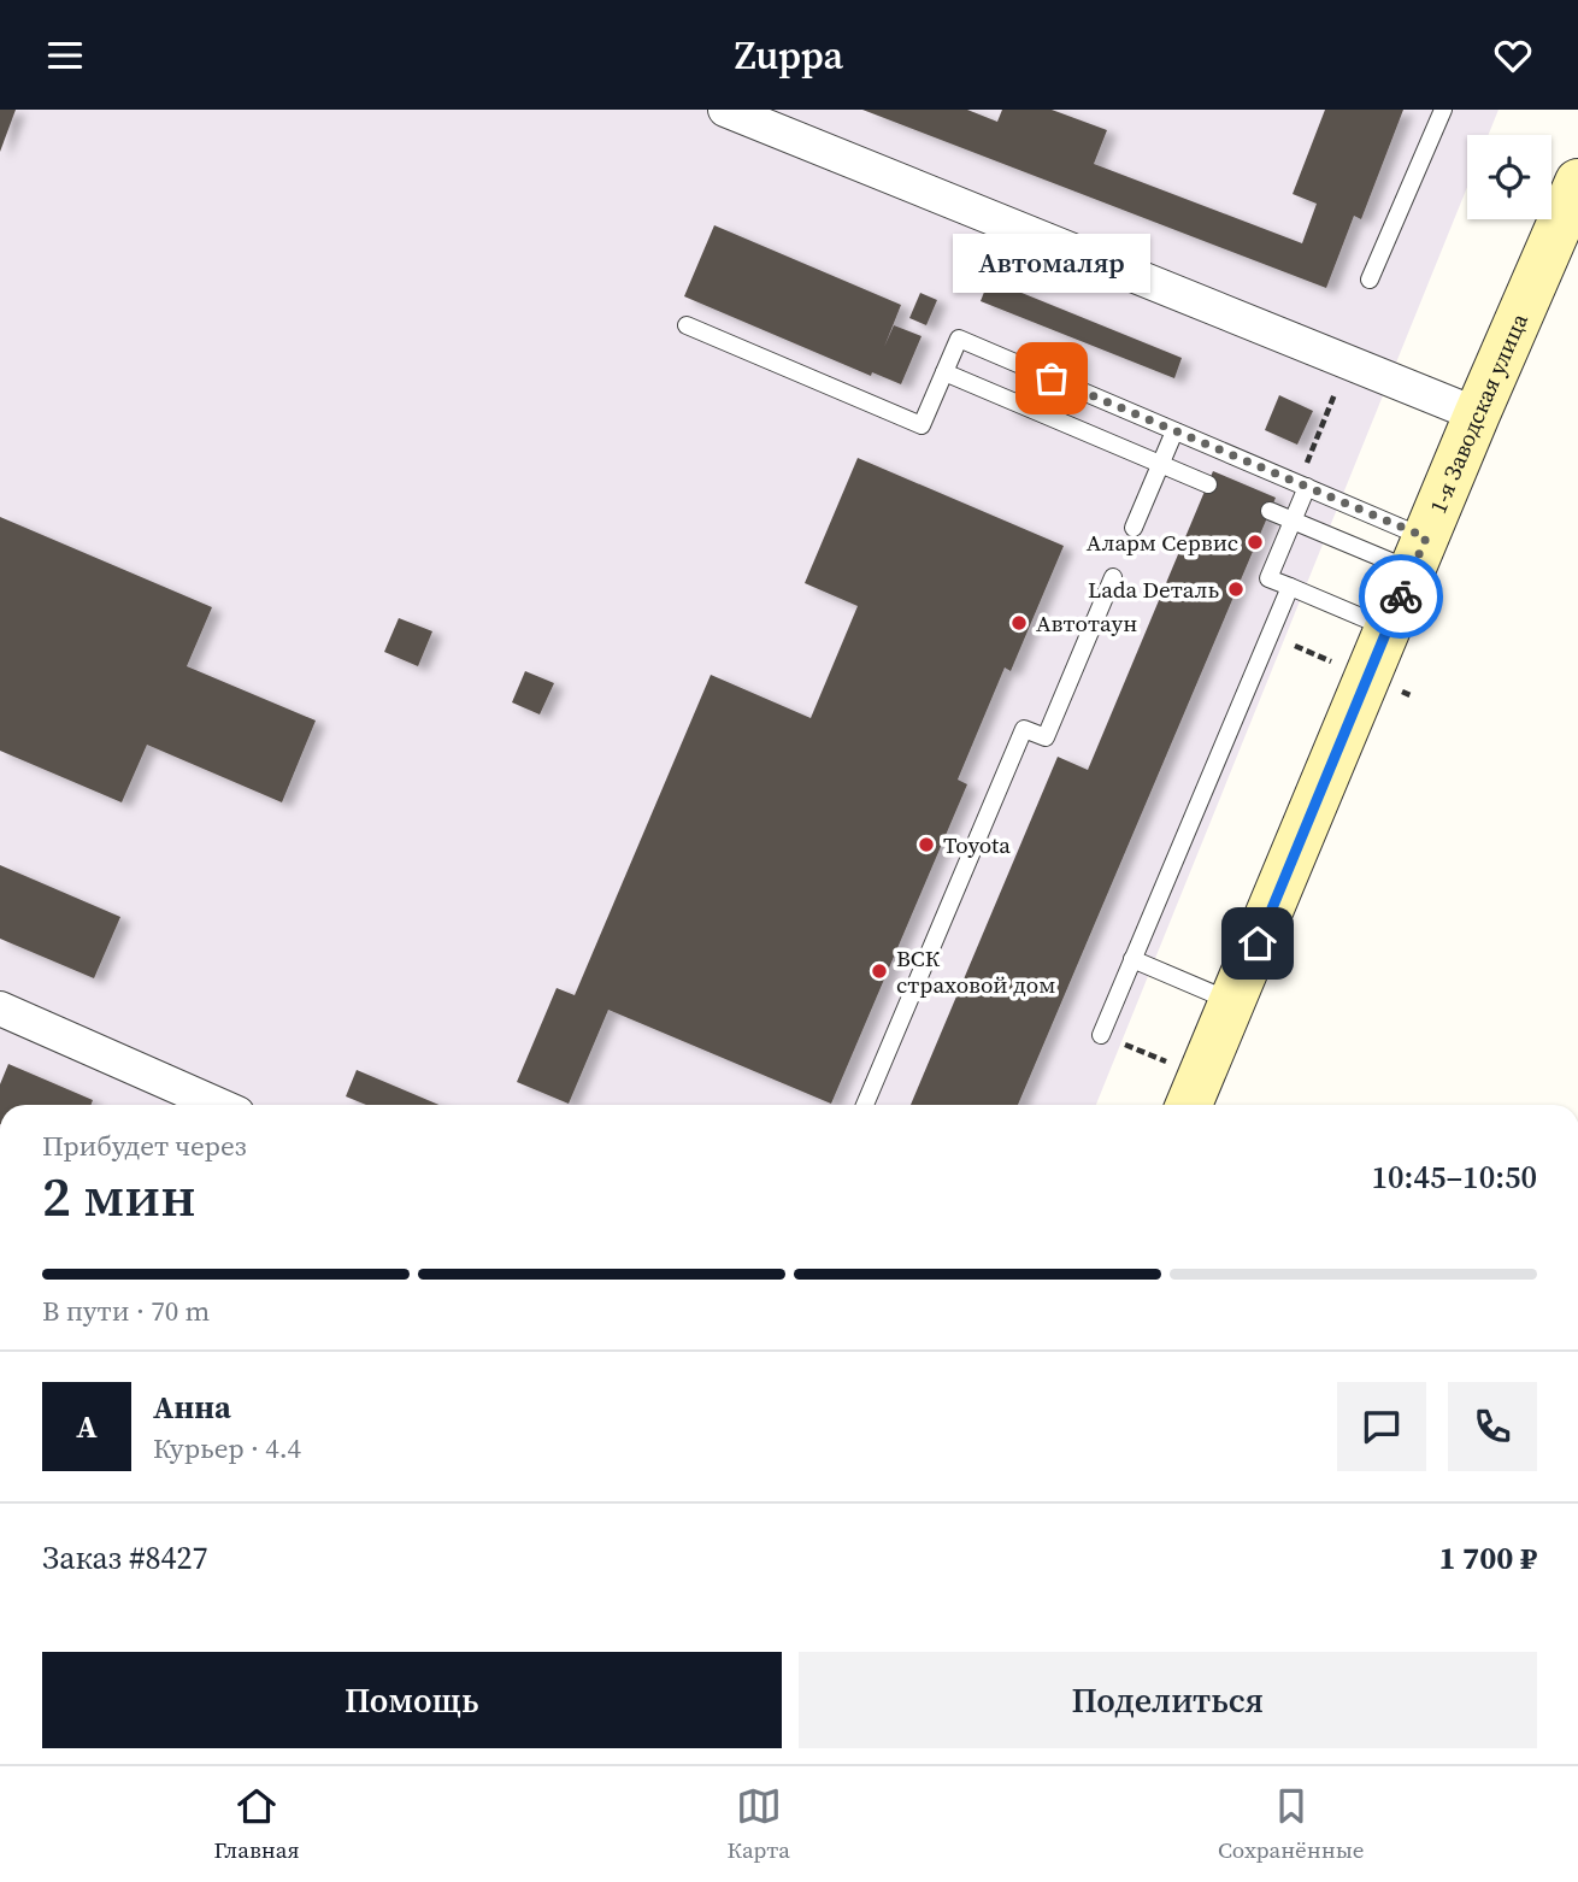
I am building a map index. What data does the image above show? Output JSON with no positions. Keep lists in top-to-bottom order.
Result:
{
  "streets": {
    "main road": ["1-я Заводская улица"]
  },
  "places": [
    "Автомаляр",
    "Аларм Сервис",
    "Lada Dеталь",
    "Автотаун",
    "Toyota",
    "ВСК страховой дом"
  ],
  "page": {
    "header": "Zuppa",
    "bubble": "Автомаляр",
    "heading": ["2 мин", "Прибудет через", "10:45–10:50"],
    "panel": [
      "Анна",
      "Курьер · 4.4",
      "Заказ #8427",
      "1 700 ₽"
    ],
    "bar": "В пути · 70 m",
    "round": "А",
    "buttons": ["Помощь", "Поделиться"],
    "tabs": ["Главная", "Карта", "Сохранённые"]
  }
}
